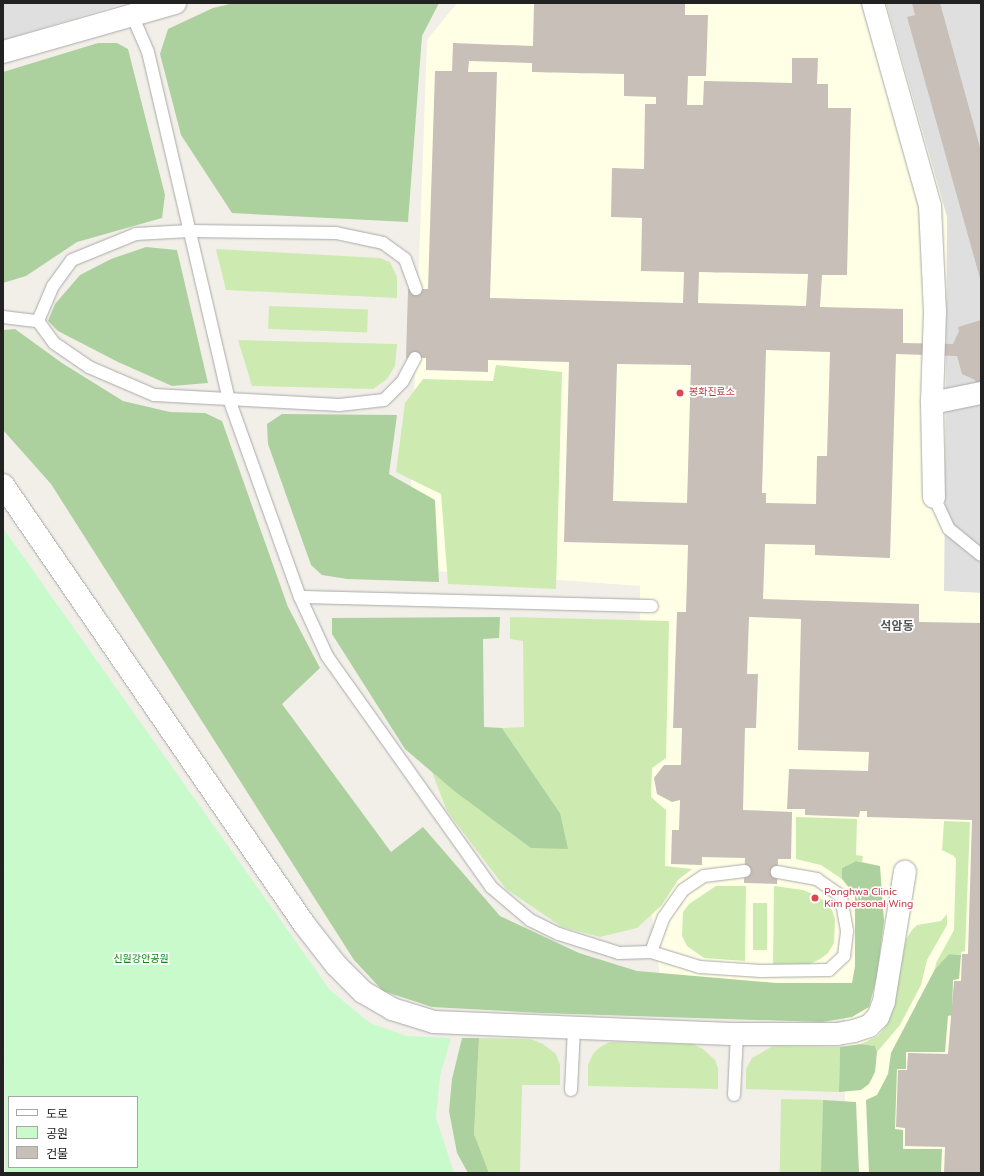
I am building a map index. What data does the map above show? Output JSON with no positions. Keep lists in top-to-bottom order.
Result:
{
  "districts": ["석암동"],
  "parks": ["신원강안공원"],
  "places": ["봉화진료소", "Ponghwa Clinic Kim personal Wing"],
  "legend": ["도로", "공원", "건물"]
}
